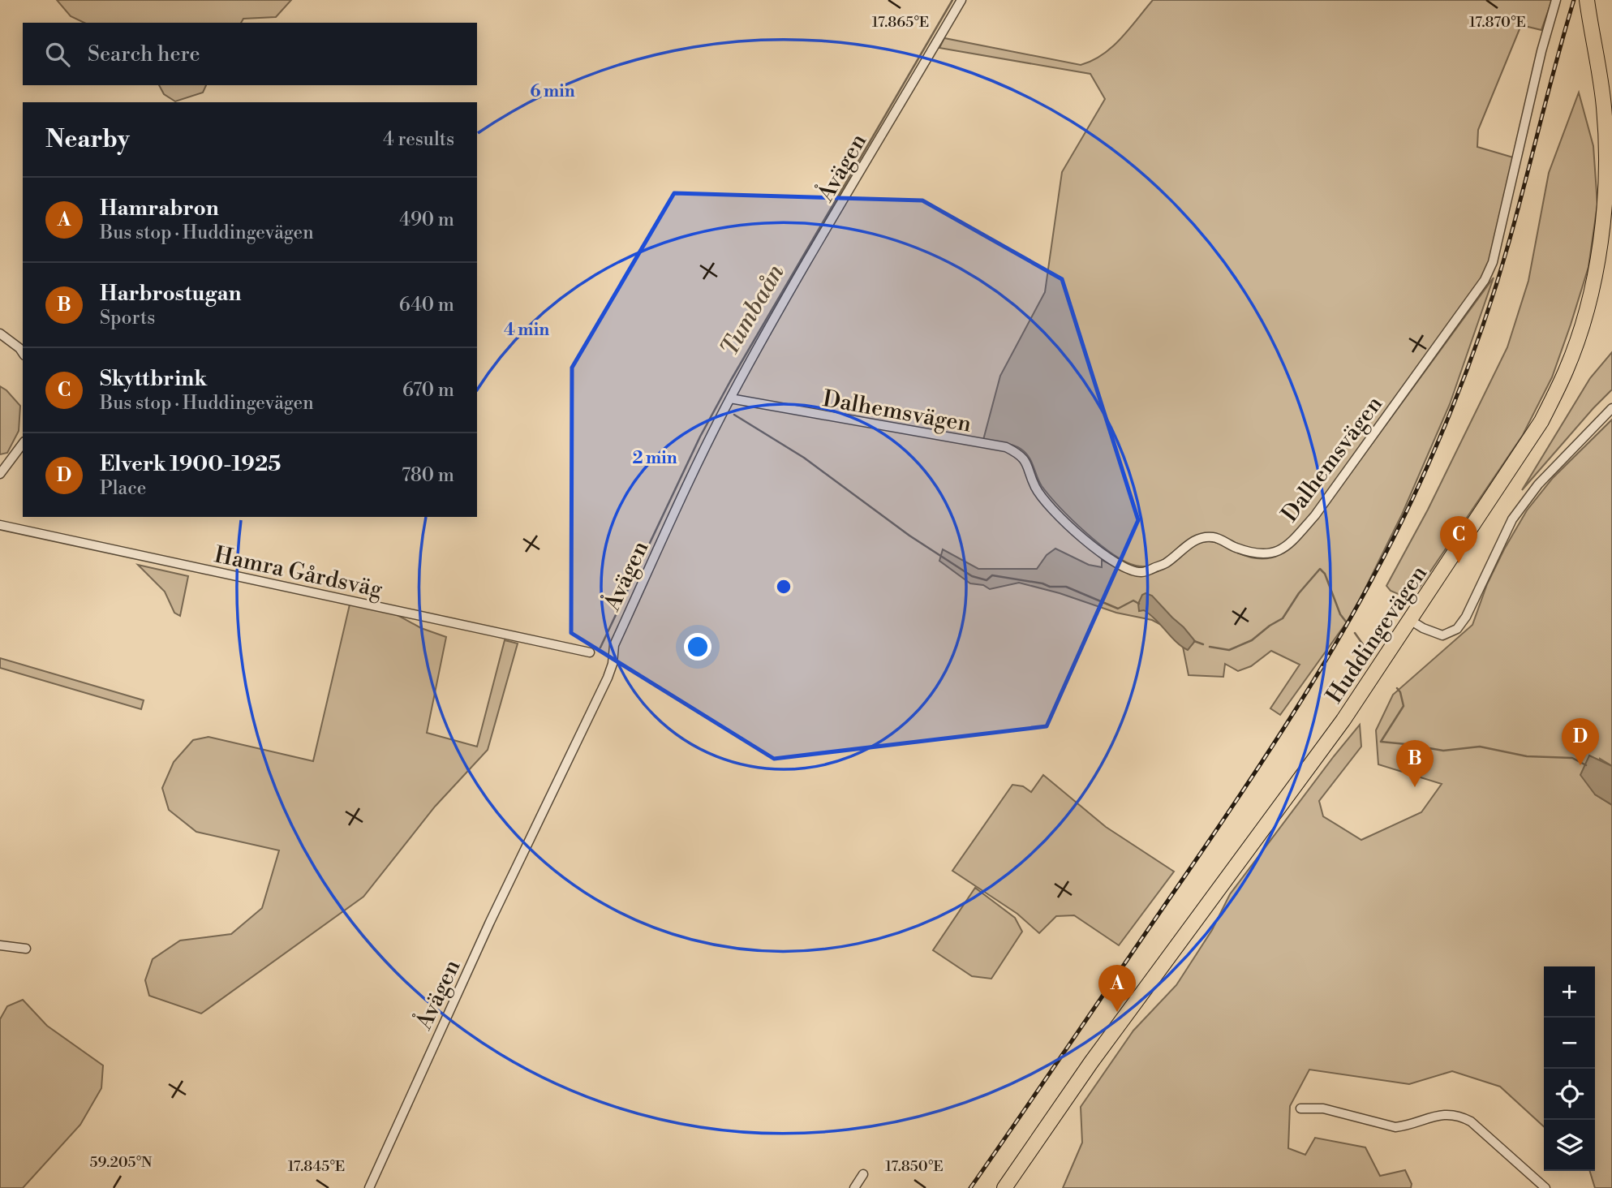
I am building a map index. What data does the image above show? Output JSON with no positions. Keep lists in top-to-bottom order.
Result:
{
  "streets": {
    "main road": ["Huddingevägen"],
    "street": ["Åvägen", "Dalhemsvägen", "Hamra Gårdsväg"]
  },
  "crossings": [
    ["Åvägen", "Dalhemsvägen"]
  ],
  "water": ["Tumbaån"],
  "page": {
    "search": "Search here",
    "heading": ["Nearby", "4 results"],
    "list": [
      {
        "mark": "A",
        "name": "Hamrabron",
        "note": "Bus stop · Huddingevägen",
        "value": "490 m"
      },
      {
        "mark": "B",
        "name": "Harbrostugan",
        "note": "Sports",
        "value": "640 m"
      },
      {
        "mark": "C",
        "name": "Skyttbrink",
        "note": "Bus stop · Huddingevägen",
        "value": "670 m"
      },
      {
        "mark": "D",
        "name": "Elverk 1900-1925",
        "note": "Place",
        "value": "780 m"
      }
    ],
    "pins": [
      "C",
      "D",
      "B",
      "A"
    ],
    "map_buttons": ["+", "−"]
  },
  "coordinates": [
    "17.865°E",
    "17.870°E",
    "59.205°N",
    "17.845°E",
    "17.850°E"
  ],
  "rings": ["6 min", "4 min", "2 min"]
}
